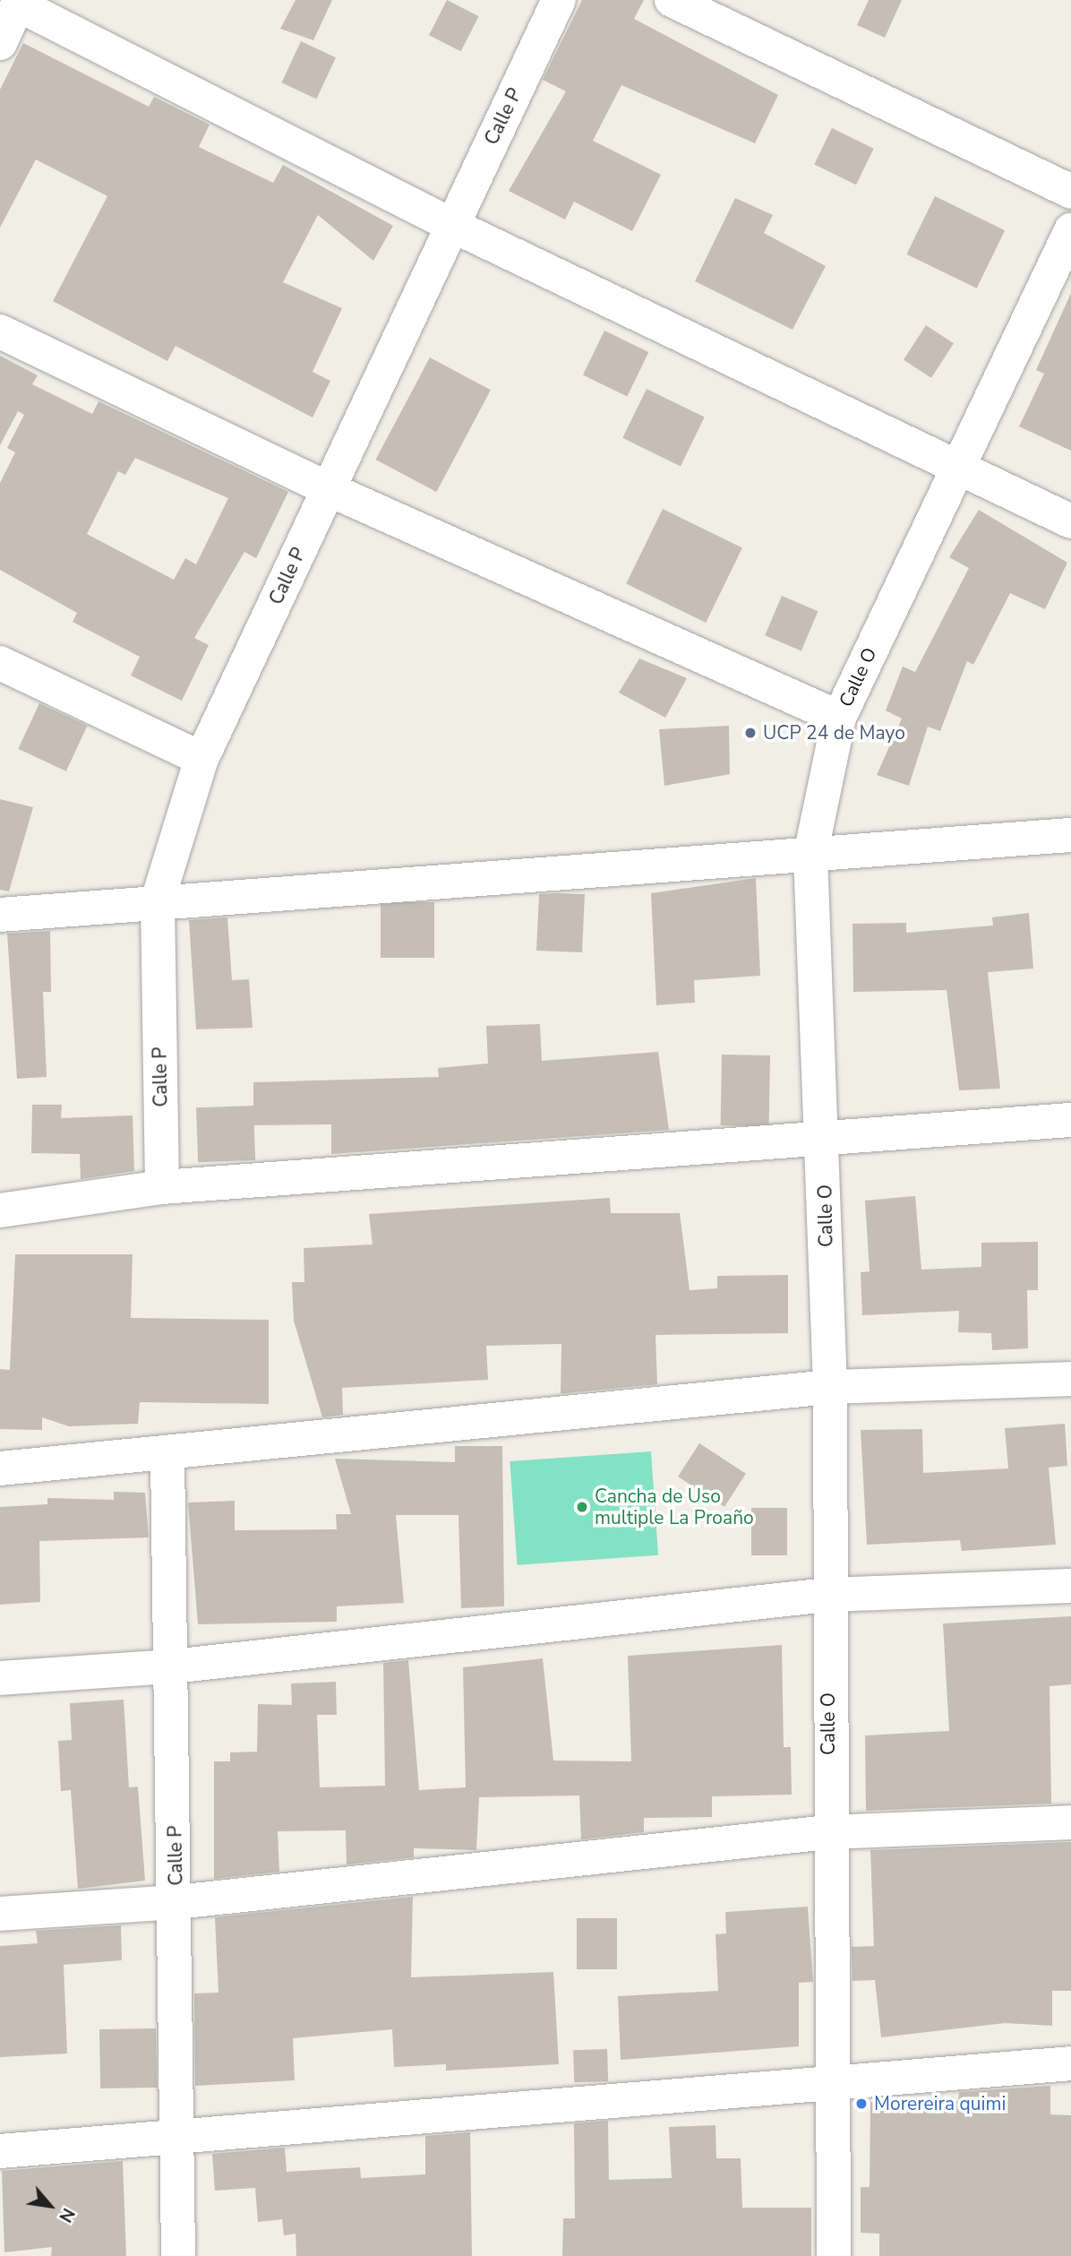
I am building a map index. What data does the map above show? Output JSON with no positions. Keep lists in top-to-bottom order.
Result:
{
  "streets": {
    "street": ["Calle P", "Calle O"]
  },
  "places": ["UCP 24 de Mayo", "Cancha de Uso multiple La Proaño", "Morereira quimi"],
  "north": "bottom right"
}
